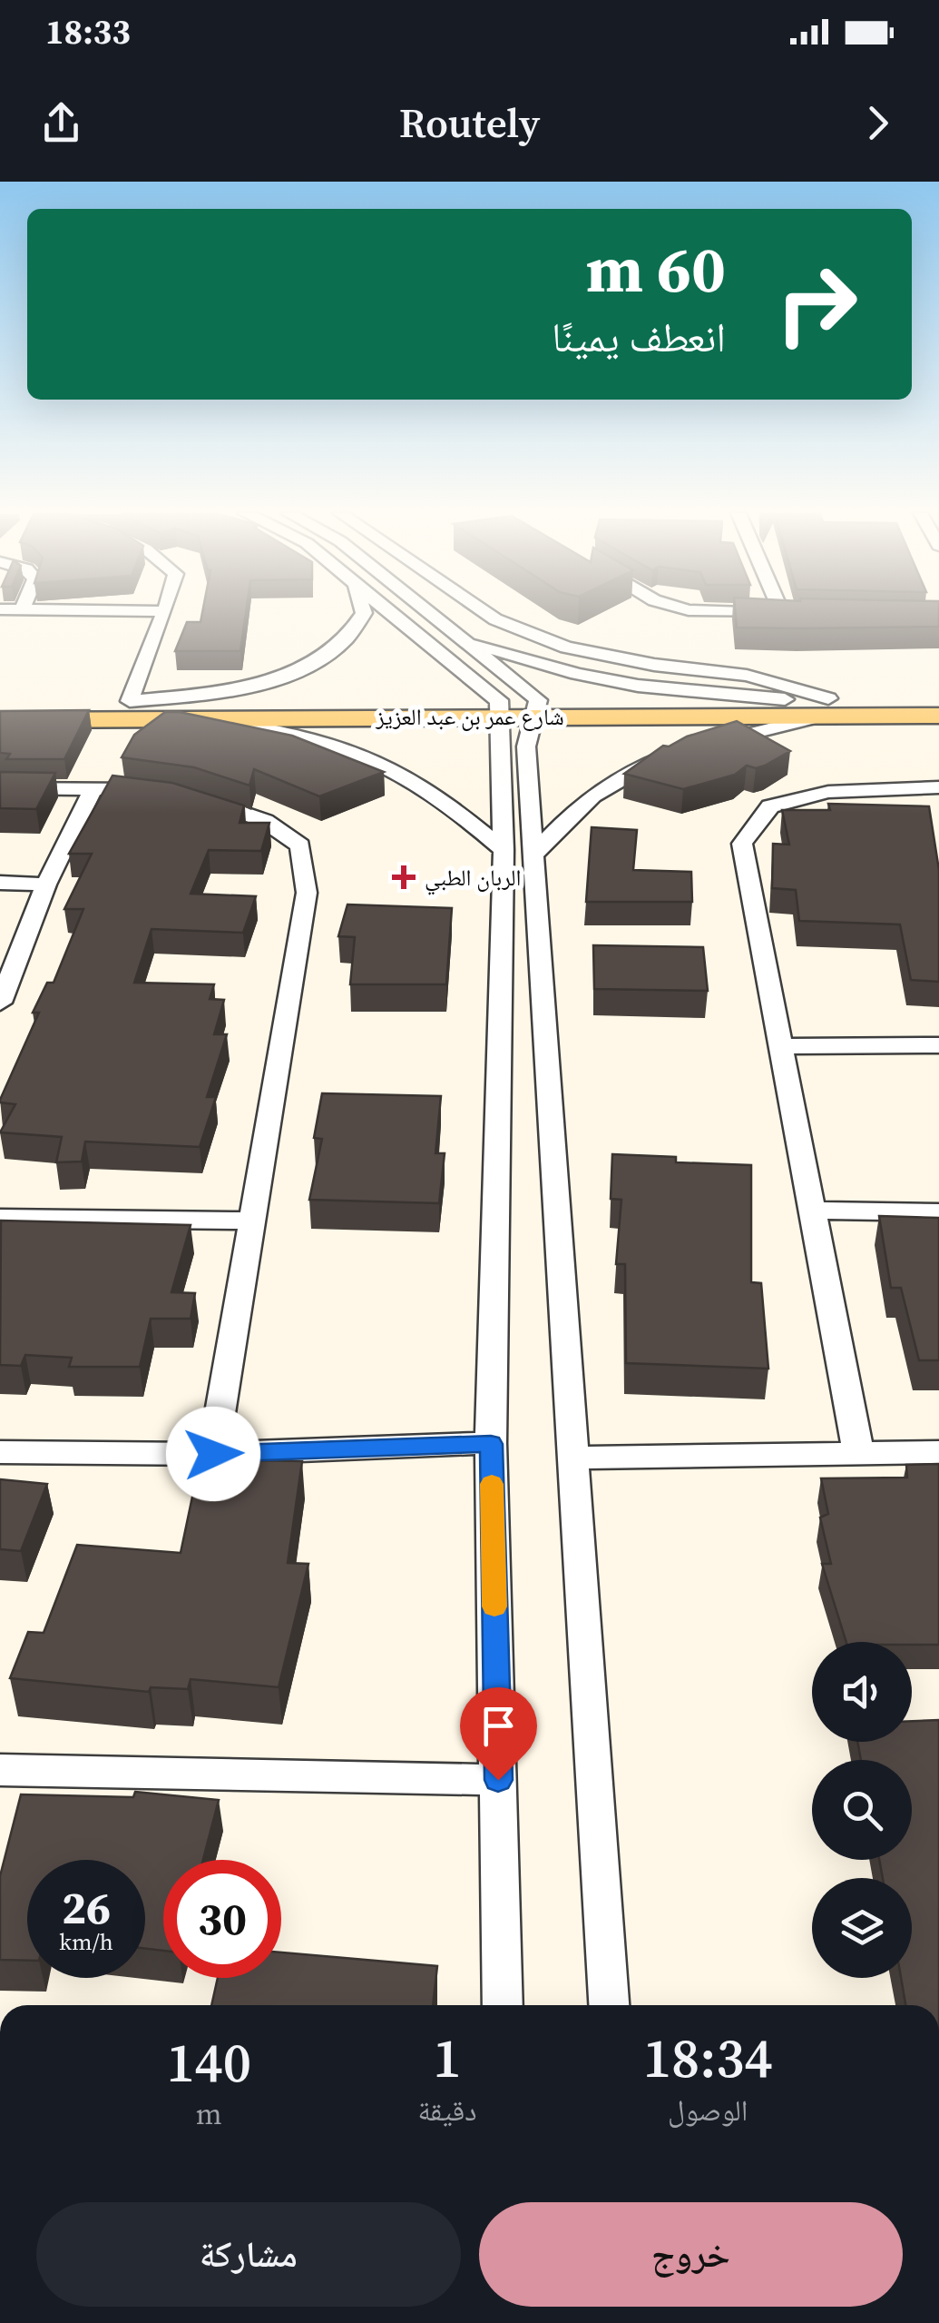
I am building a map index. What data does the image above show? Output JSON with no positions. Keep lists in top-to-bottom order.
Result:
{
  "streets": {
    "main road": ["شارع عمر بن عبد العزيز"]
  },
  "places": {
    "health": ["الربان الطبي"]
  },
  "page": {
    "status": "18:33",
    "header": "Routely",
    "turn": ["60 m", "انعطف يمينًا"],
    "speed": "26 km/h",
    "limit": "30",
    "eta": [
      "18:34",
      "الوصول",
      "1",
      "دقيقة",
      "140",
      "m"
    ],
    "buttons": ["خروج", "مشاركة"]
  }
}
